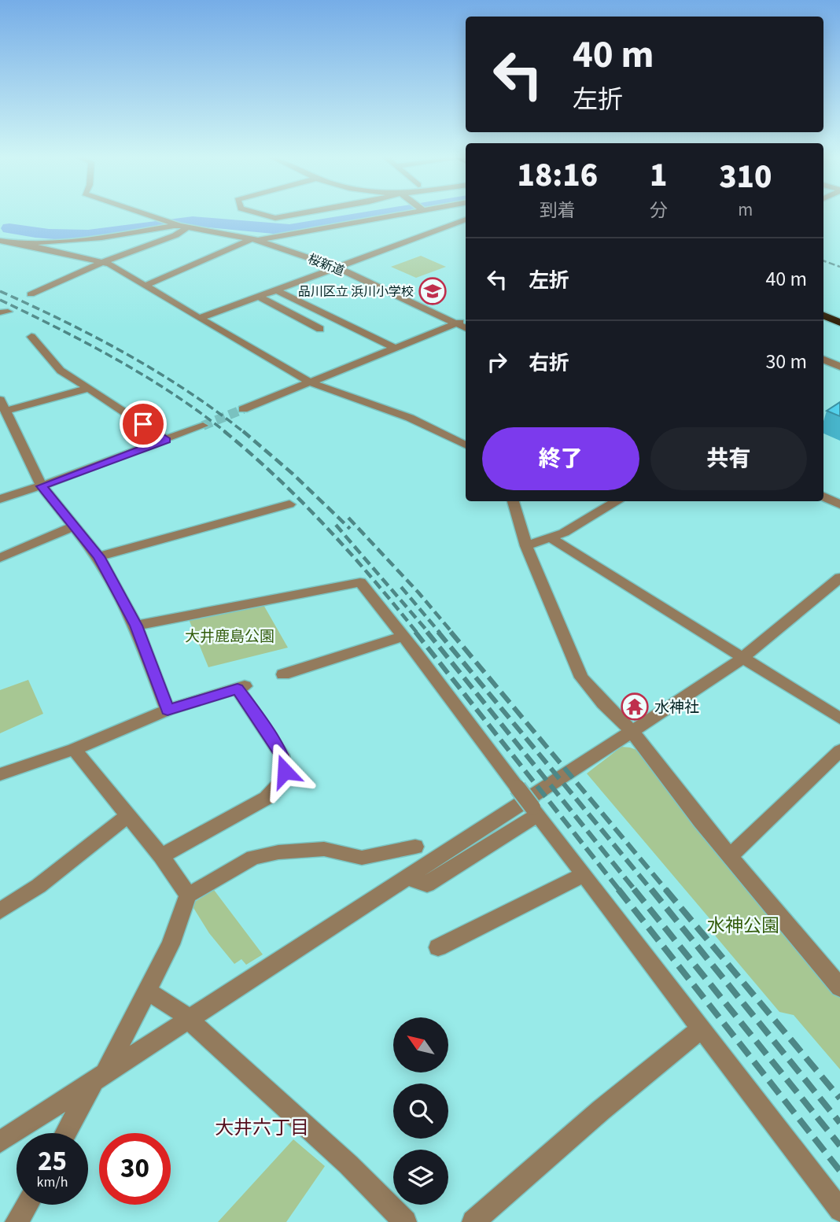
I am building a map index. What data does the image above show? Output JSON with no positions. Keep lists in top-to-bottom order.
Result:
{
  "streets": {
    "street": ["桜新道"]
  },
  "districts": ["大井六丁目"],
  "parks": ["大井鹿島公園", "水神公園"],
  "places": {
    "school or university": ["品川区立 浜川小学校"],
    "temple": ["水神社"]
  },
  "north": "top left",
  "page": {
    "turn": ["40 m", "左折"],
    "eta": [
      "18:16",
      "到着",
      "1",
      "分",
      "310",
      "m"
    ],
    "list": [
      {
        "name": "左折",
        "value": "40 m"
      },
      {
        "name": "右折",
        "value": "30 m"
      }
    ],
    "buttons": ["終了", "共有"],
    "speed": "25 km/h",
    "limit": "30"
  }
}
